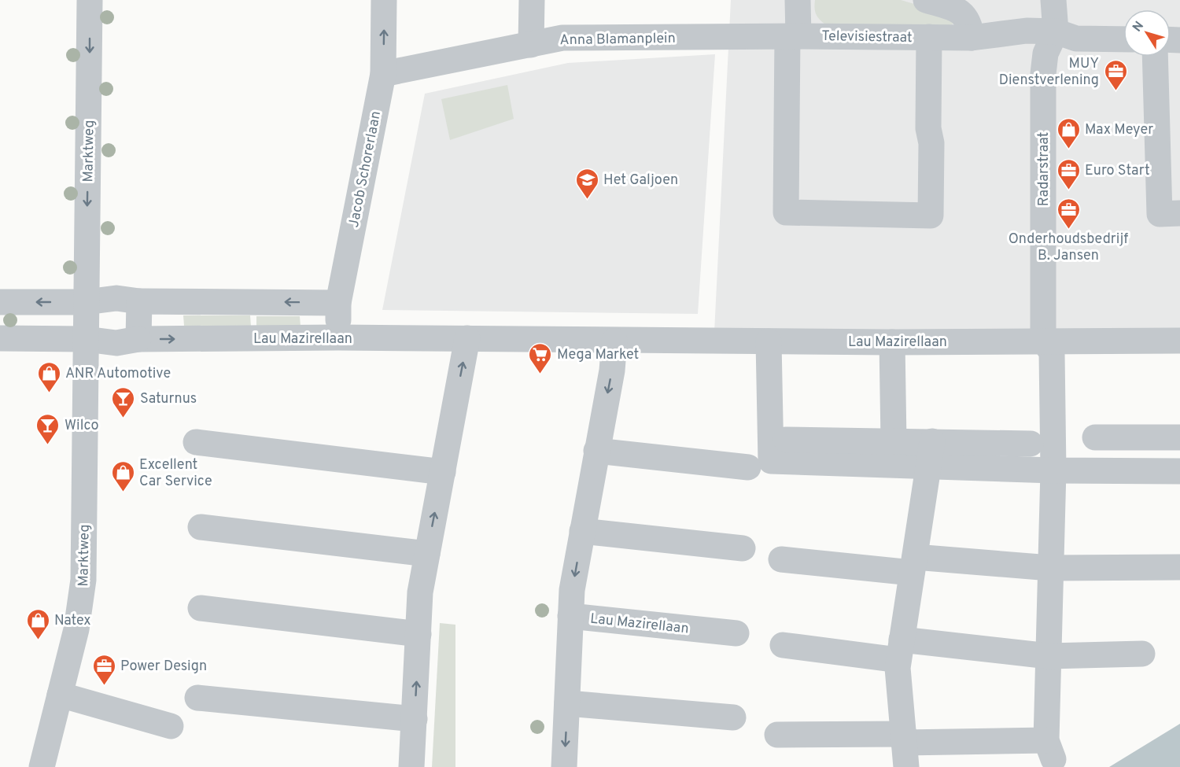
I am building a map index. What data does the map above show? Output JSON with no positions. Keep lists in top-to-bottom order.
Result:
{
  "streets": {
    "street": [
      "Televisiestraat",
      "Anna Blamanplein",
      "Marktweg",
      "Jacob Schorerlaan",
      "Radarstraat",
      "Lau Mazirellaan"
    ]
  },
  "crossings": [
    ["Televisiestraat", "Anna Blamanplein"],
    ["Televisiestraat", "Radarstraat"],
    ["Anna Blamanplein", "Jacob Schorerlaan"],
    ["Marktweg", "Lau Mazirellaan"],
    ["Jacob Schorerlaan", "Lau Mazirellaan"],
    ["Radarstraat", "Lau Mazirellaan"]
  ],
  "one_way": ["Marktweg"],
  "places": {
    "office": [
      "MUY Dienstverlening",
      "Euro Start",
      "Onderhoudsbedrijf B. Jansen",
      "Power Design"
    ],
    "shop": [
      "Max Meyer",
      "ANR Automotive",
      "Excellent Car Service",
      "Natex"
    ],
    "school or university": ["Het Galjoen"],
    "supermarket": ["Mega Market"],
    "bar": ["Saturnus", "Wilco"]
  },
  "north": "top left"
}
